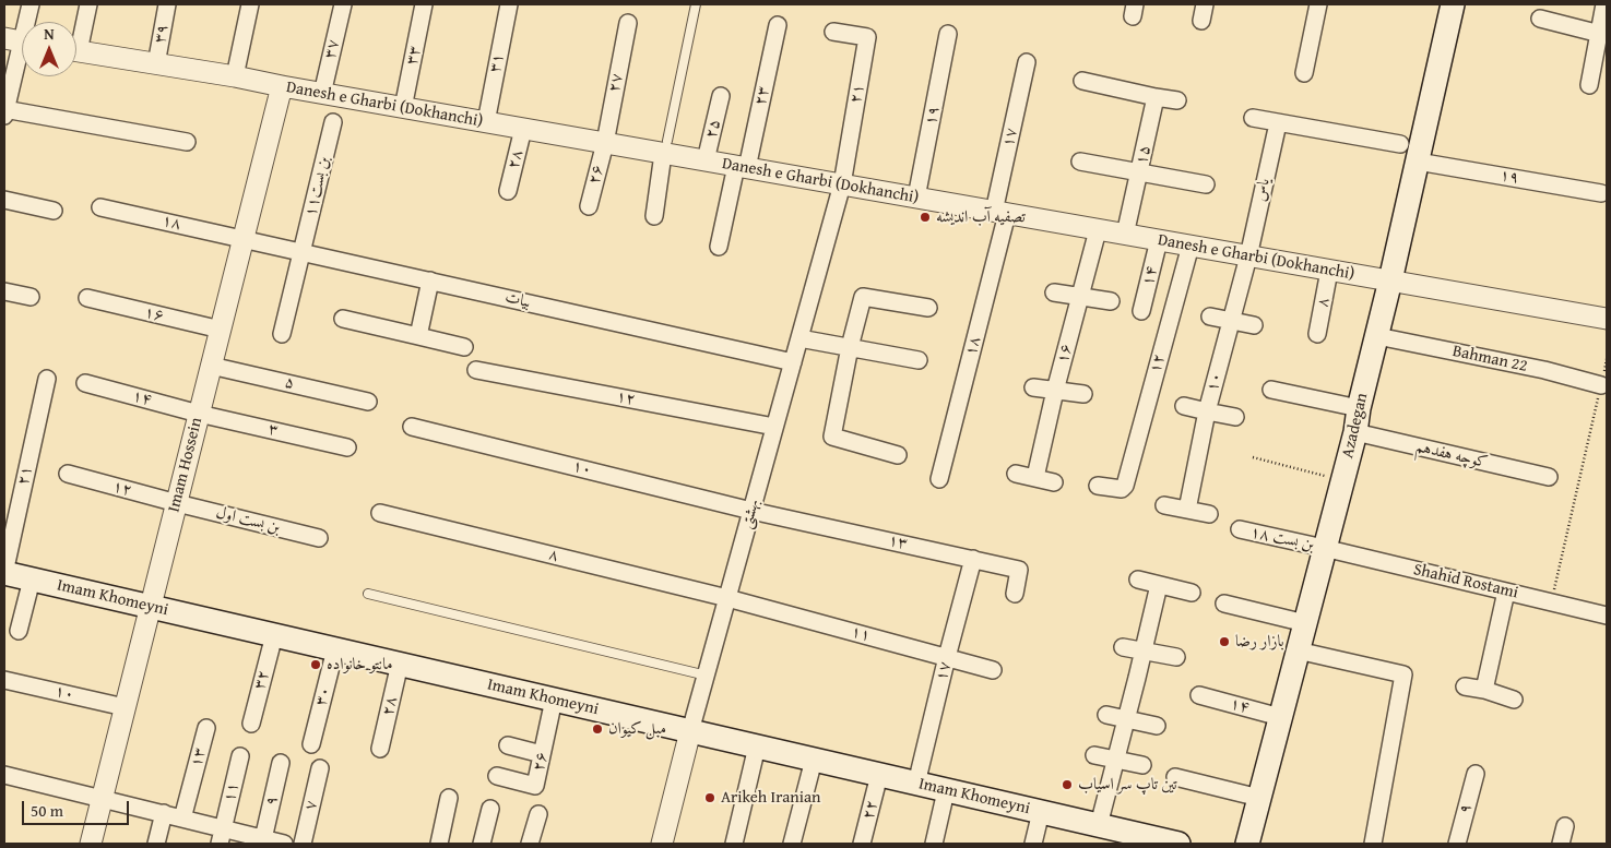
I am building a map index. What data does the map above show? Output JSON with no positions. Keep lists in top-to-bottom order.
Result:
{
  "streets": {
    "main road": ["Azadegan", "Imam Khomeyni"],
    "street": [
      "۳۹",
      "۳۷",
      "۳۳",
      "۳۱",
      "۲۷",
      "۲۱",
      "۲۳",
      "Danesh e Gharbi (Dokhanchi)",
      "۱۹",
      "۲۵",
      "۱۷",
      "۱۵",
      "۲۸",
      "۲۶",
      "بن بست۱۱",
      "یاس",
      "۱۸",
      "۱۴",
      "بیات",
      "۸",
      "۱۶",
      "Bahman 22",
      "۱۲",
      "۱۰",
      "۵",
      "۳",
      "کوچه هفدهم",
      "Imam Hossein",
      "بهشتی",
      "بن بست اول",
      "بن بست ۱۸",
      "۱۳",
      "Shahid Rostami",
      "۱۱",
      "۳۲",
      "۳۰",
      "۹",
      "۷",
      "۲۲"
    ]
  },
  "crossings": [
    ["۳۹", "Danesh e Gharbi (Dokhanchi)"],
    ["۳۷", "Danesh e Gharbi (Dokhanchi)"],
    ["۳۳", "Danesh e Gharbi (Dokhanchi)"],
    ["۳۱", "Danesh e Gharbi (Dokhanchi)"],
    ["۲۷", "Danesh e Gharbi (Dokhanchi)"],
    ["۲۷", "۲۶"],
    ["۲۱", "Danesh e Gharbi (Dokhanchi)"],
    ["۲۱", "بهشتی"],
    ["۲۱", "Imam Khomeyni"],
    ["۲۳", "Danesh e Gharbi (Dokhanchi)"],
    ["Danesh e Gharbi (Dokhanchi)", "۱۹"],
    ["Danesh e Gharbi (Dokhanchi)", "۲۵"],
    ["Danesh e Gharbi (Dokhanchi)", "۱۷"],
    ["Danesh e Gharbi (Dokhanchi)", "۱۵"],
    ["Danesh e Gharbi (Dokhanchi)", "۲۸"],
    ["Danesh e Gharbi (Dokhanchi)", "۲۶"],
    ["Danesh e Gharbi (Dokhanchi)", "یاس"],
    ["Danesh e Gharbi (Dokhanchi)", "۱۸"],
    ["Danesh e Gharbi (Dokhanchi)", "۱۴"],
    ["Danesh e Gharbi (Dokhanchi)", "۸"],
    ["Danesh e Gharbi (Dokhanchi)", "۱۶"],
    ["Danesh e Gharbi (Dokhanchi)", "۱۲"],
    ["Danesh e Gharbi (Dokhanchi)", "۱۰"],
    ["Danesh e Gharbi (Dokhanchi)", "Azadegan"],
    ["Danesh e Gharbi (Dokhanchi)", "Imam Hossein"],
    ["Danesh e Gharbi (Dokhanchi)", "بهشتی"],
    ["۱۹", "Azadegan"],
    ["۱۷", "۱۸"],
    ["۱۷", "۱۳"],
    ["۱۷", "Imam Khomeyni"],
    ["۱۷", "۱۱"],
    ["۲۸", "Imam Khomeyni"],
    ["۲۶", "Imam Khomeyni"],
    ["بن بست۱۱", "بیات"],
    ["یاس", "۱۰"],
    ["۱۸", "بیات"],
    ["۱۸", "Imam Hossein"],
    ["۱۴", "Azadegan"],
    ["۱۴", "۳"],
    ["۱۴", "Imam Hossein"],
    ["بیات", "Imam Hossein"],
    ["بیات", "بهشتی"],
    ["۸", "بهشتی"],
    ["۸", "۱۱"],
    ["۱۶", "Imam Hossein"],
    ["Bahman 22", "Azadegan"],
    ["۱۲", "Imam Hossein"],
    ["۱۲", "بهشتی"],
    ["۱۲", "بن بست اول"],
    ["۱۰", "Imam Hossein"],
    ["۱۰", "بهشتی"],
    ["۱۰", "۱۳"],
    ["۵", "Imam Hossein"],
    ["Azadegan", "کوچه هفدهم"],
    ["Azadegan", "بن بست ۱۸"],
    ["Azadegan", "Shahid Rostami"],
    ["۳", "Imam Hossein"],
    ["Imam Hossein", "بن بست اول"],
    ["Imam Hossein", "Imam Khomeyni"],
    ["بهشتی", "۱۳"],
    ["بهشتی", "Imam Khomeyni"],
    ["بهشتی", "۱۱"],
    ["بن بست ۱۸", "Shahid Rostami"],
    ["Imam Khomeyni", "۳۲"],
    ["Imam Khomeyni", "۳۰"],
    ["Imam Khomeyni", "۲۲"]
  ],
  "places": [
    "تصفیه آب اندیشه",
    "بازار رضا",
    "مانتو خانواده",
    "مبل کیوان",
    "تین تاپ سر اسیاب",
    "Arikeh Iranian"
  ],
  "scale_bar": "50 m",
  "north": "top"
}
